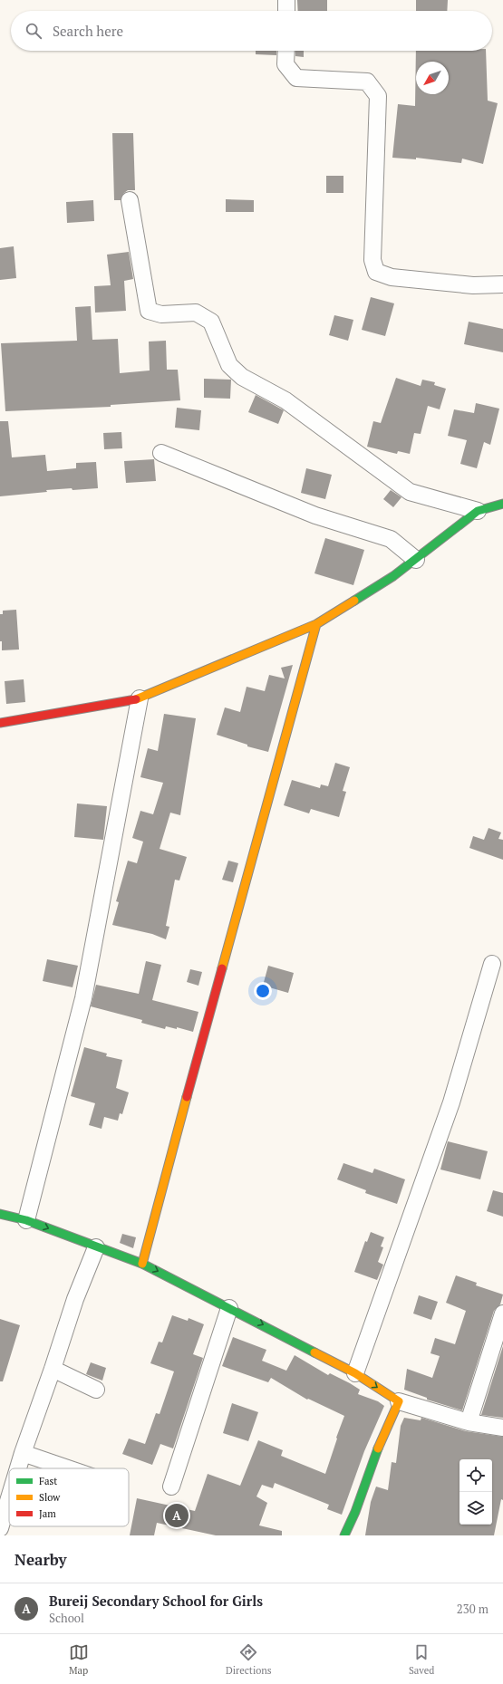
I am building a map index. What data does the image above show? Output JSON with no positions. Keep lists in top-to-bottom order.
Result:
{
  "legend": ["Fast", "Slow", "Jam"],
  "north": "bottom left",
  "page": {
    "search": "Search here",
    "pins": "A",
    "heading": "Nearby",
    "list": [
      {
        "mark": "A",
        "name": "Bureij Secondary School for Girls",
        "note": "School",
        "value": "230 m"
      }
    ],
    "nav": ["Map", "Directions", "Saved"]
  }
}
